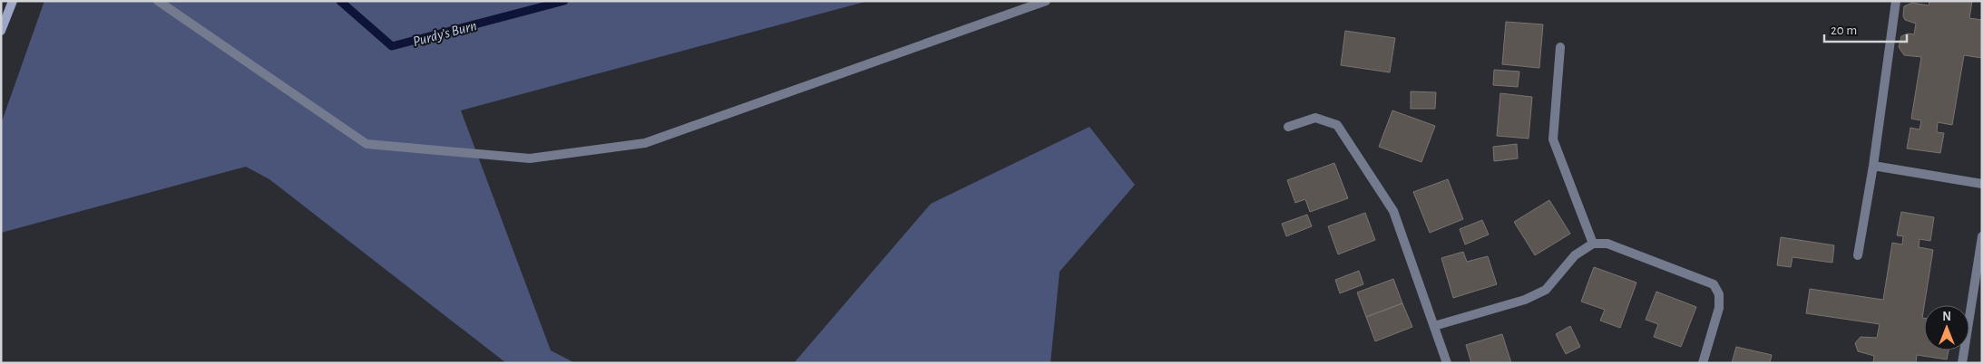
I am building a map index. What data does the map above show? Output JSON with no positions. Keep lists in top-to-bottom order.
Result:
{
  "water": ["Purdy's Burn"],
  "scale_bar": "20 m",
  "north": "top"
}
